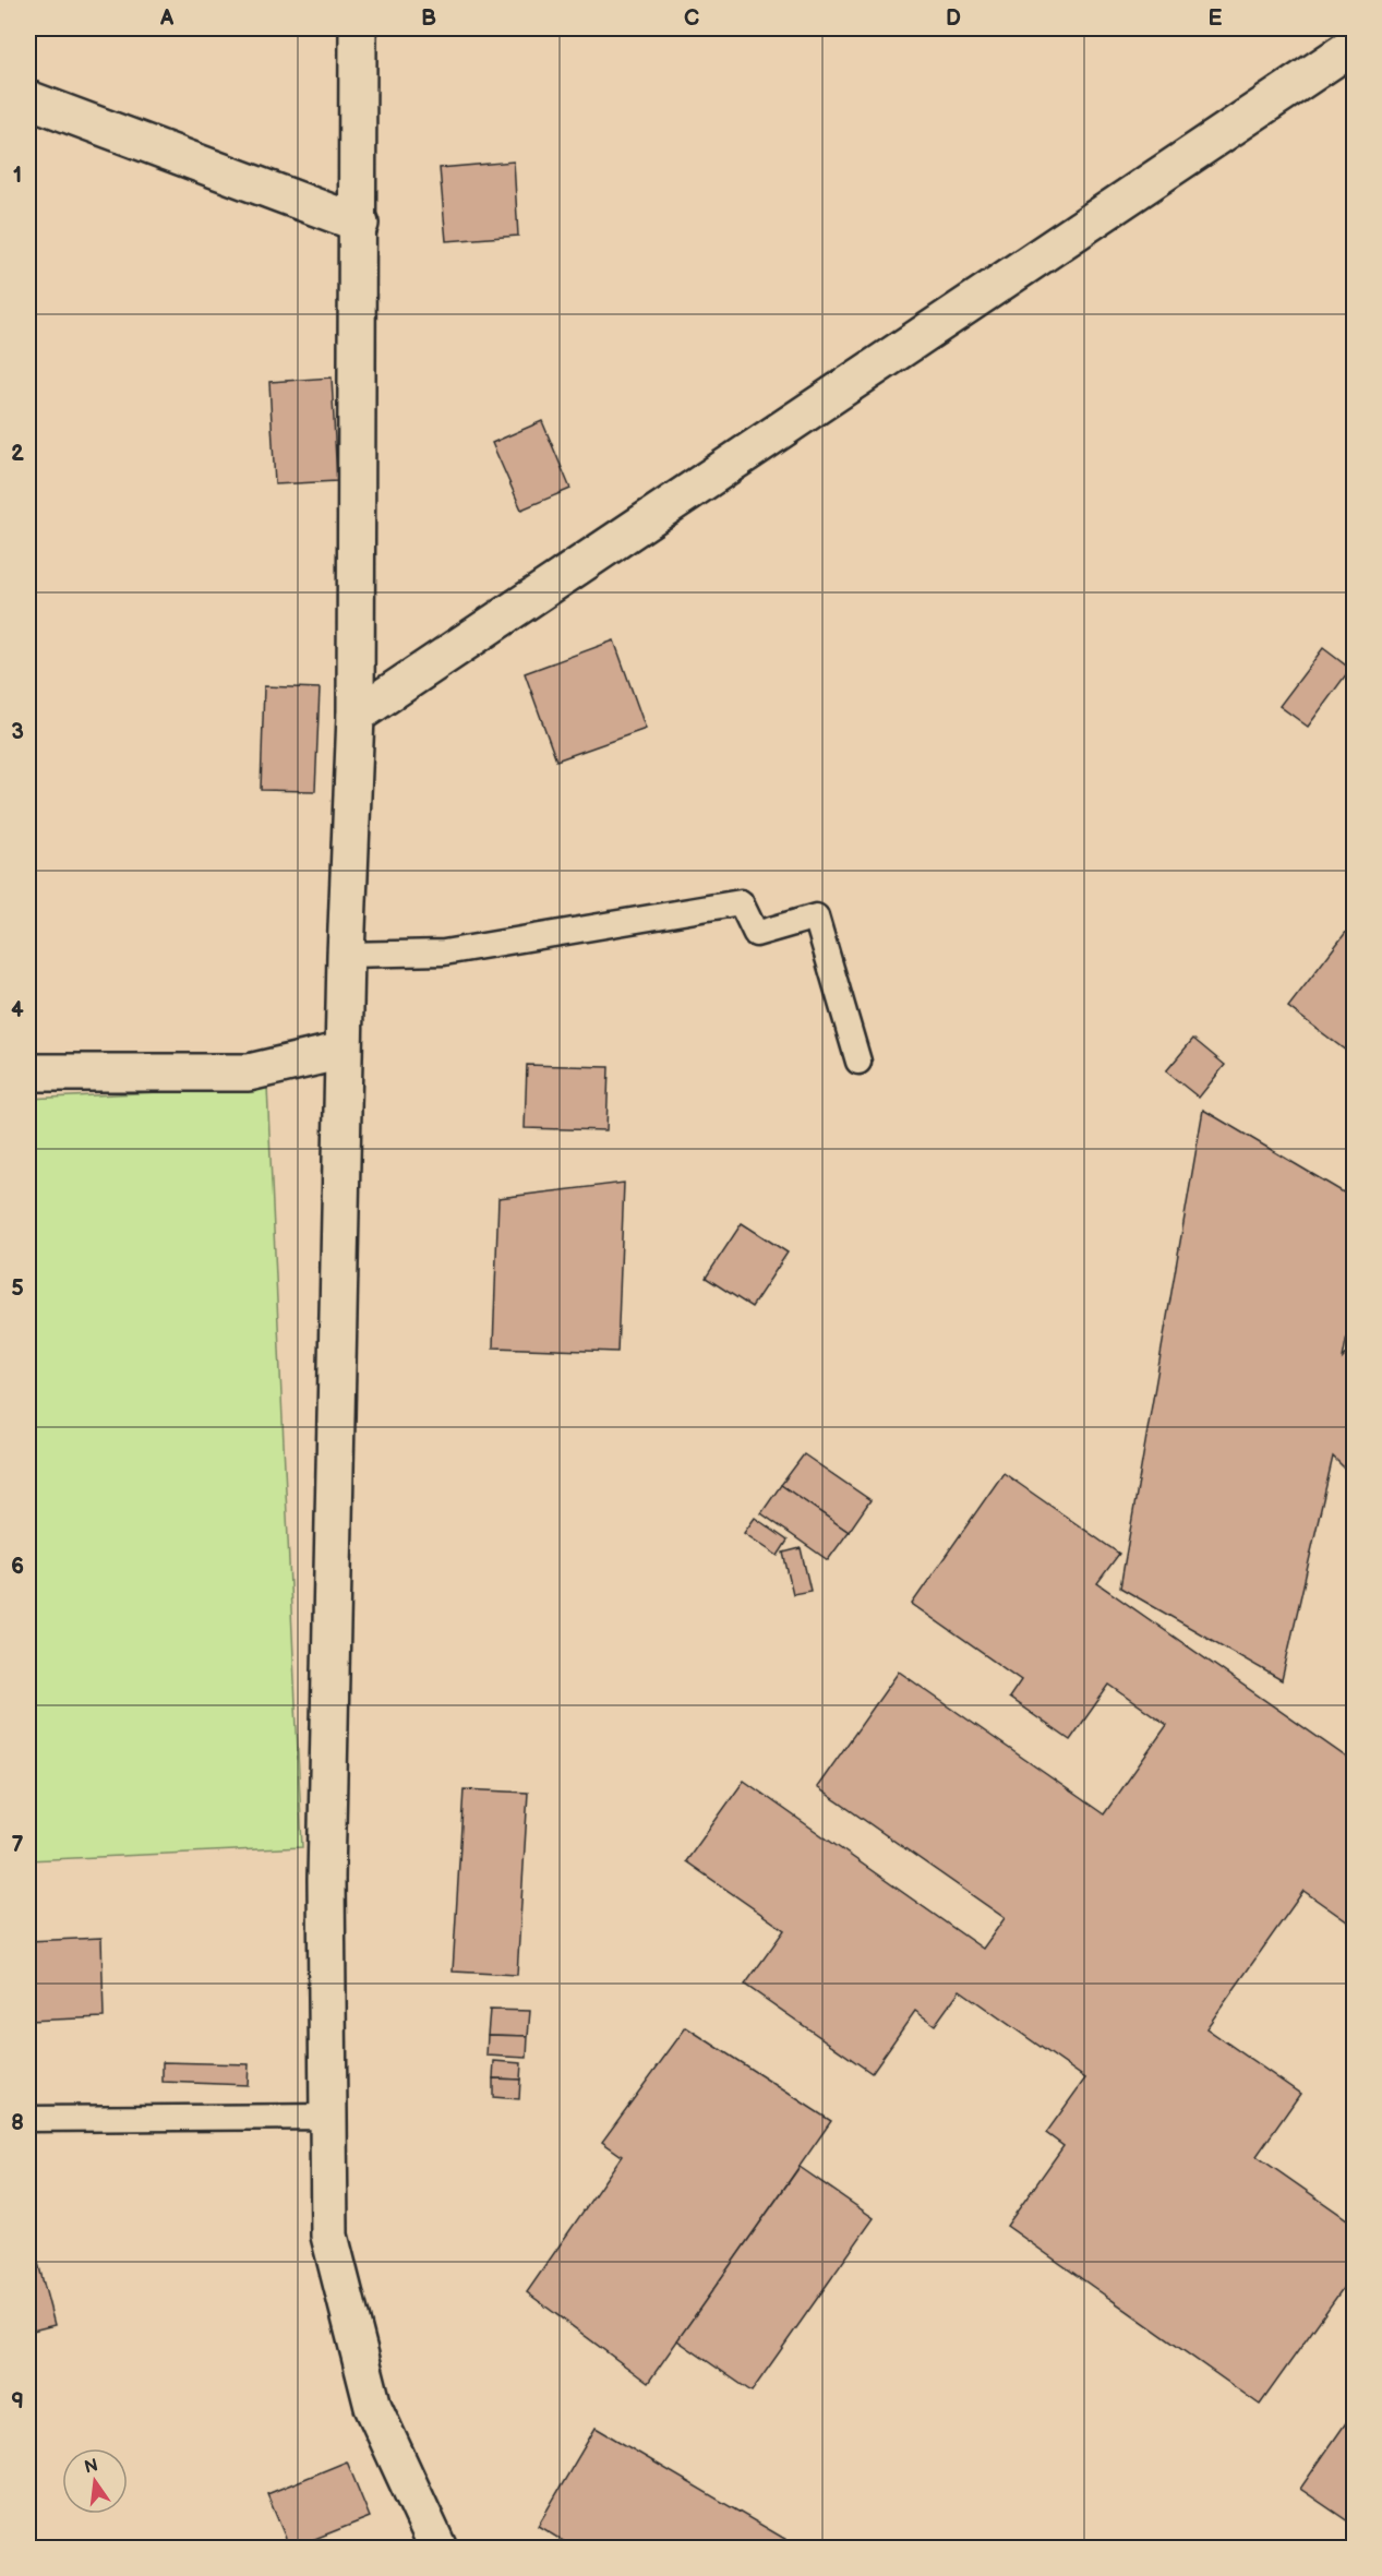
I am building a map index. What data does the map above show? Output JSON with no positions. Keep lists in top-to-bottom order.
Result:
{
  "north": "top",
  "grid": {
    "columns": [
      "A",
      "B",
      "C",
      "D",
      "E"
    ],
    "rows": [
      "1",
      "2",
      "3",
      "4",
      "5",
      "6",
      "7",
      "8",
      "9"
    ]
  }
}
